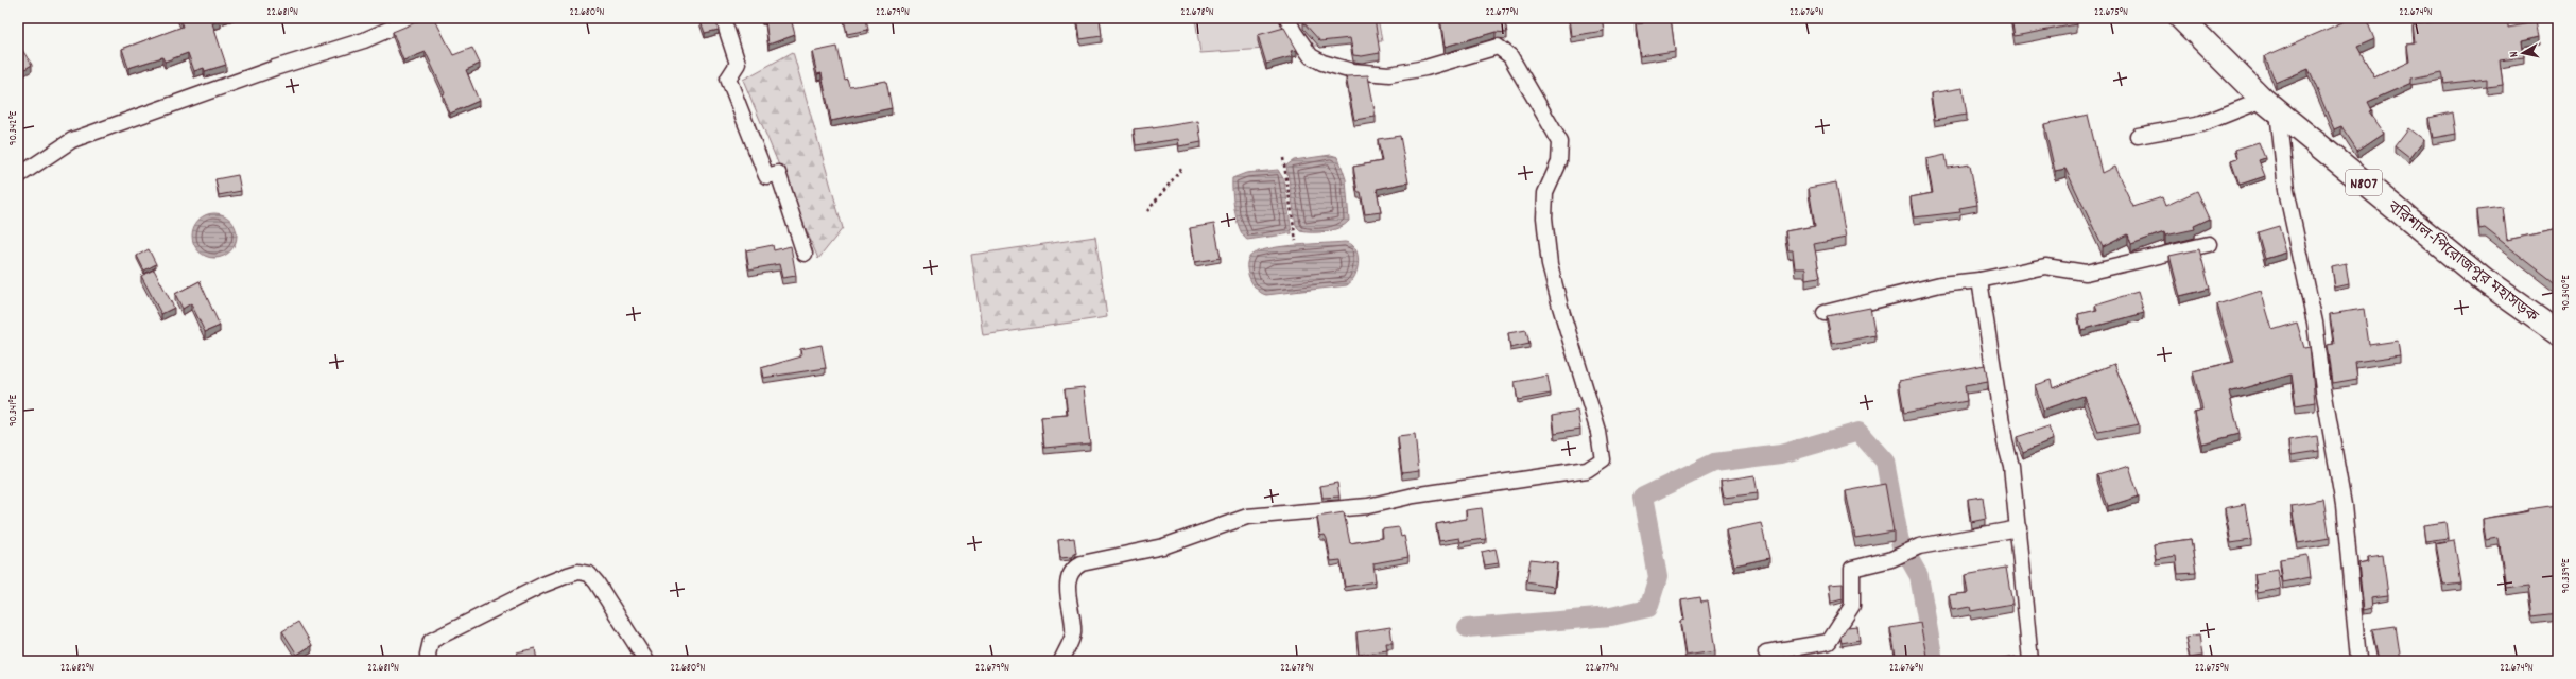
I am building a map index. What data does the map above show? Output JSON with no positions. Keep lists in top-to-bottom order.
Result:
{
  "streets": {
    "highway": ["N807", "বরিশাল-পিরোজপুর মহাসড়ক"]
  },
  "north": "left",
  "coordinates": [
    "22.681°N",
    "22.680°N",
    "22.679°N",
    "22.678°N",
    "22.677°N",
    "22.676°N",
    "22.675°N",
    "22.674°N",
    "90.342°E",
    "90.340°E",
    "90.341°E",
    "90.339°E",
    "22.682°N"
  ]
}
